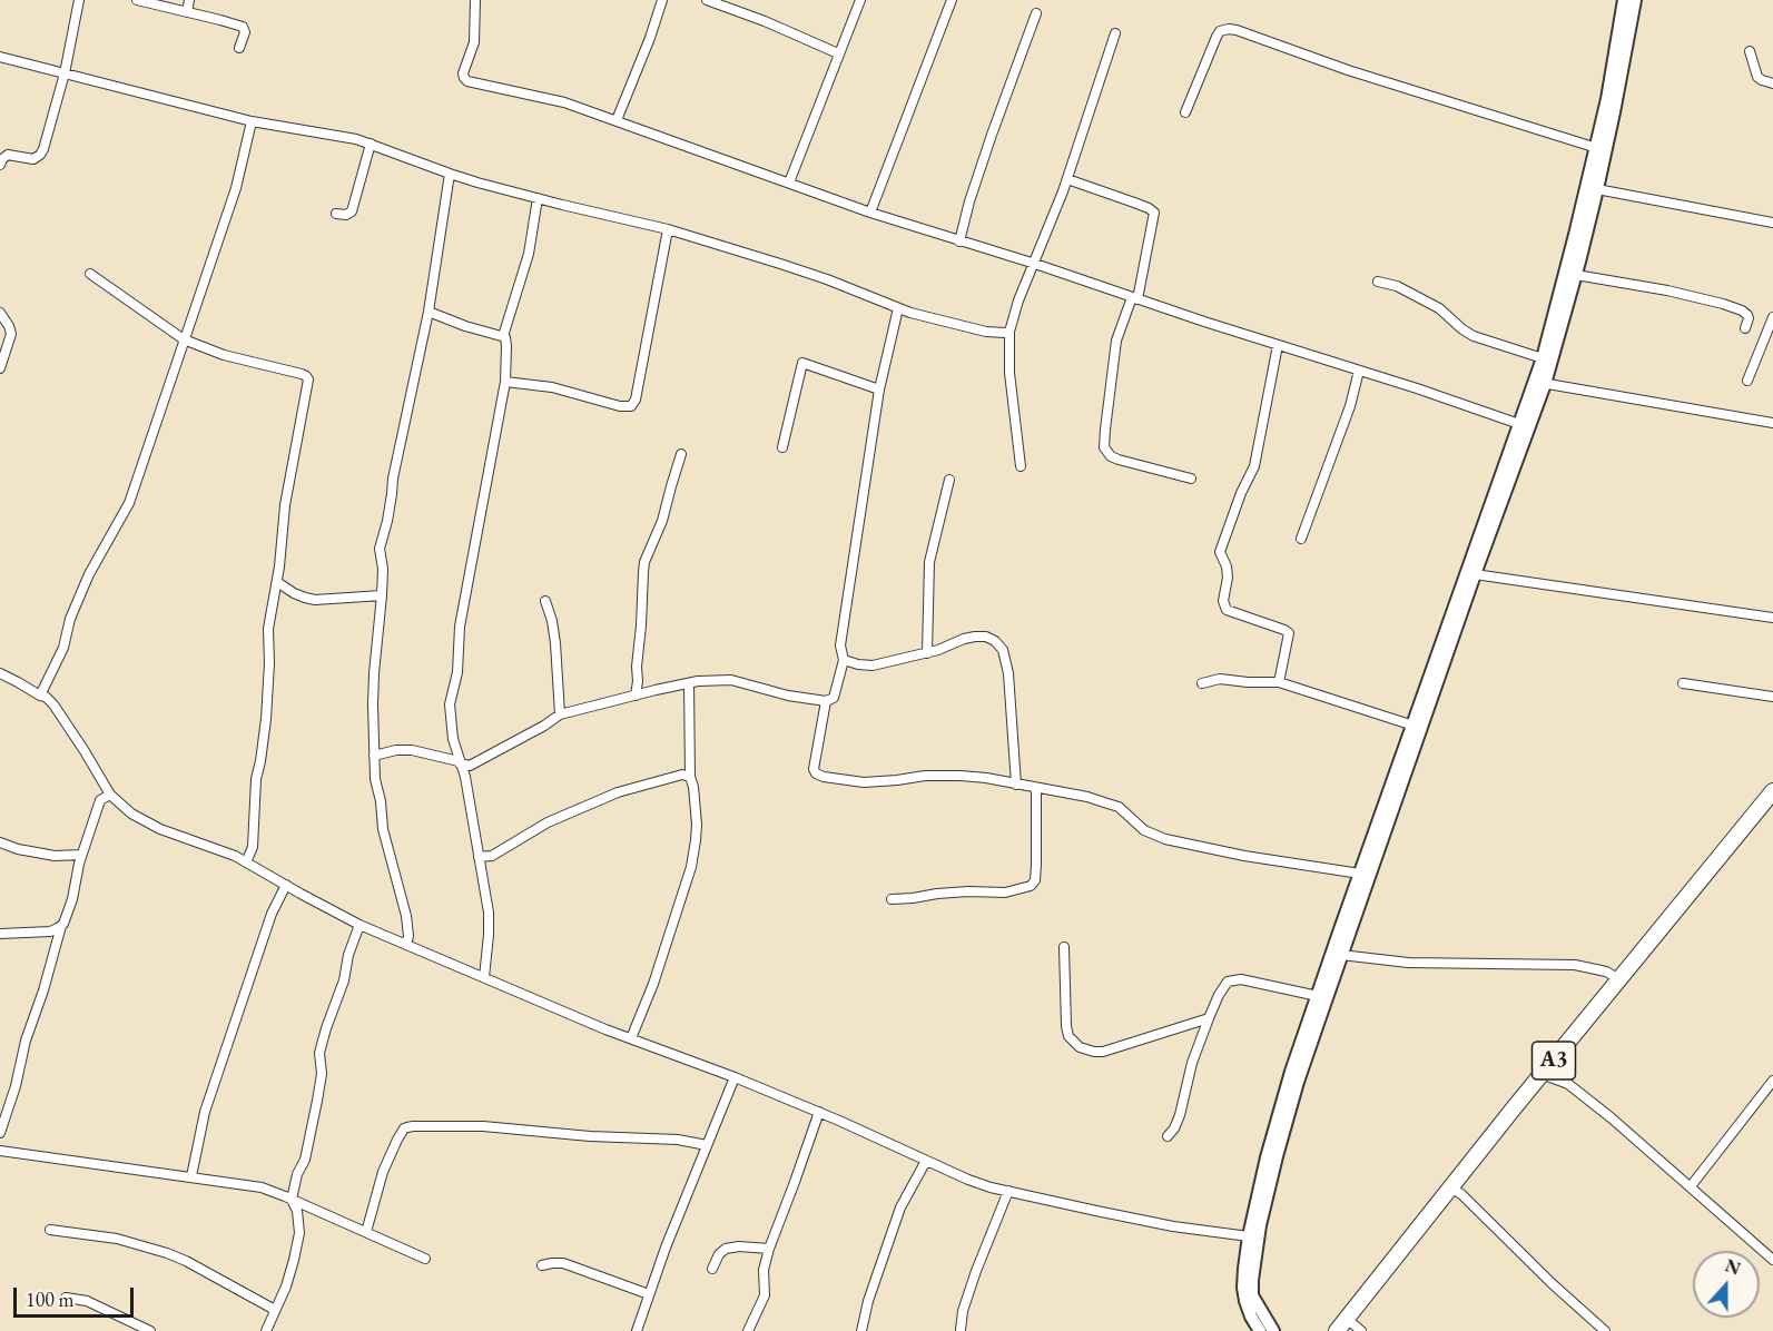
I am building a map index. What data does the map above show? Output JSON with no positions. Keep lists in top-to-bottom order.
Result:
{
  "streets": {
    "highway": ["A3"]
  },
  "scale_bar": "100 m",
  "north": "top"
}
